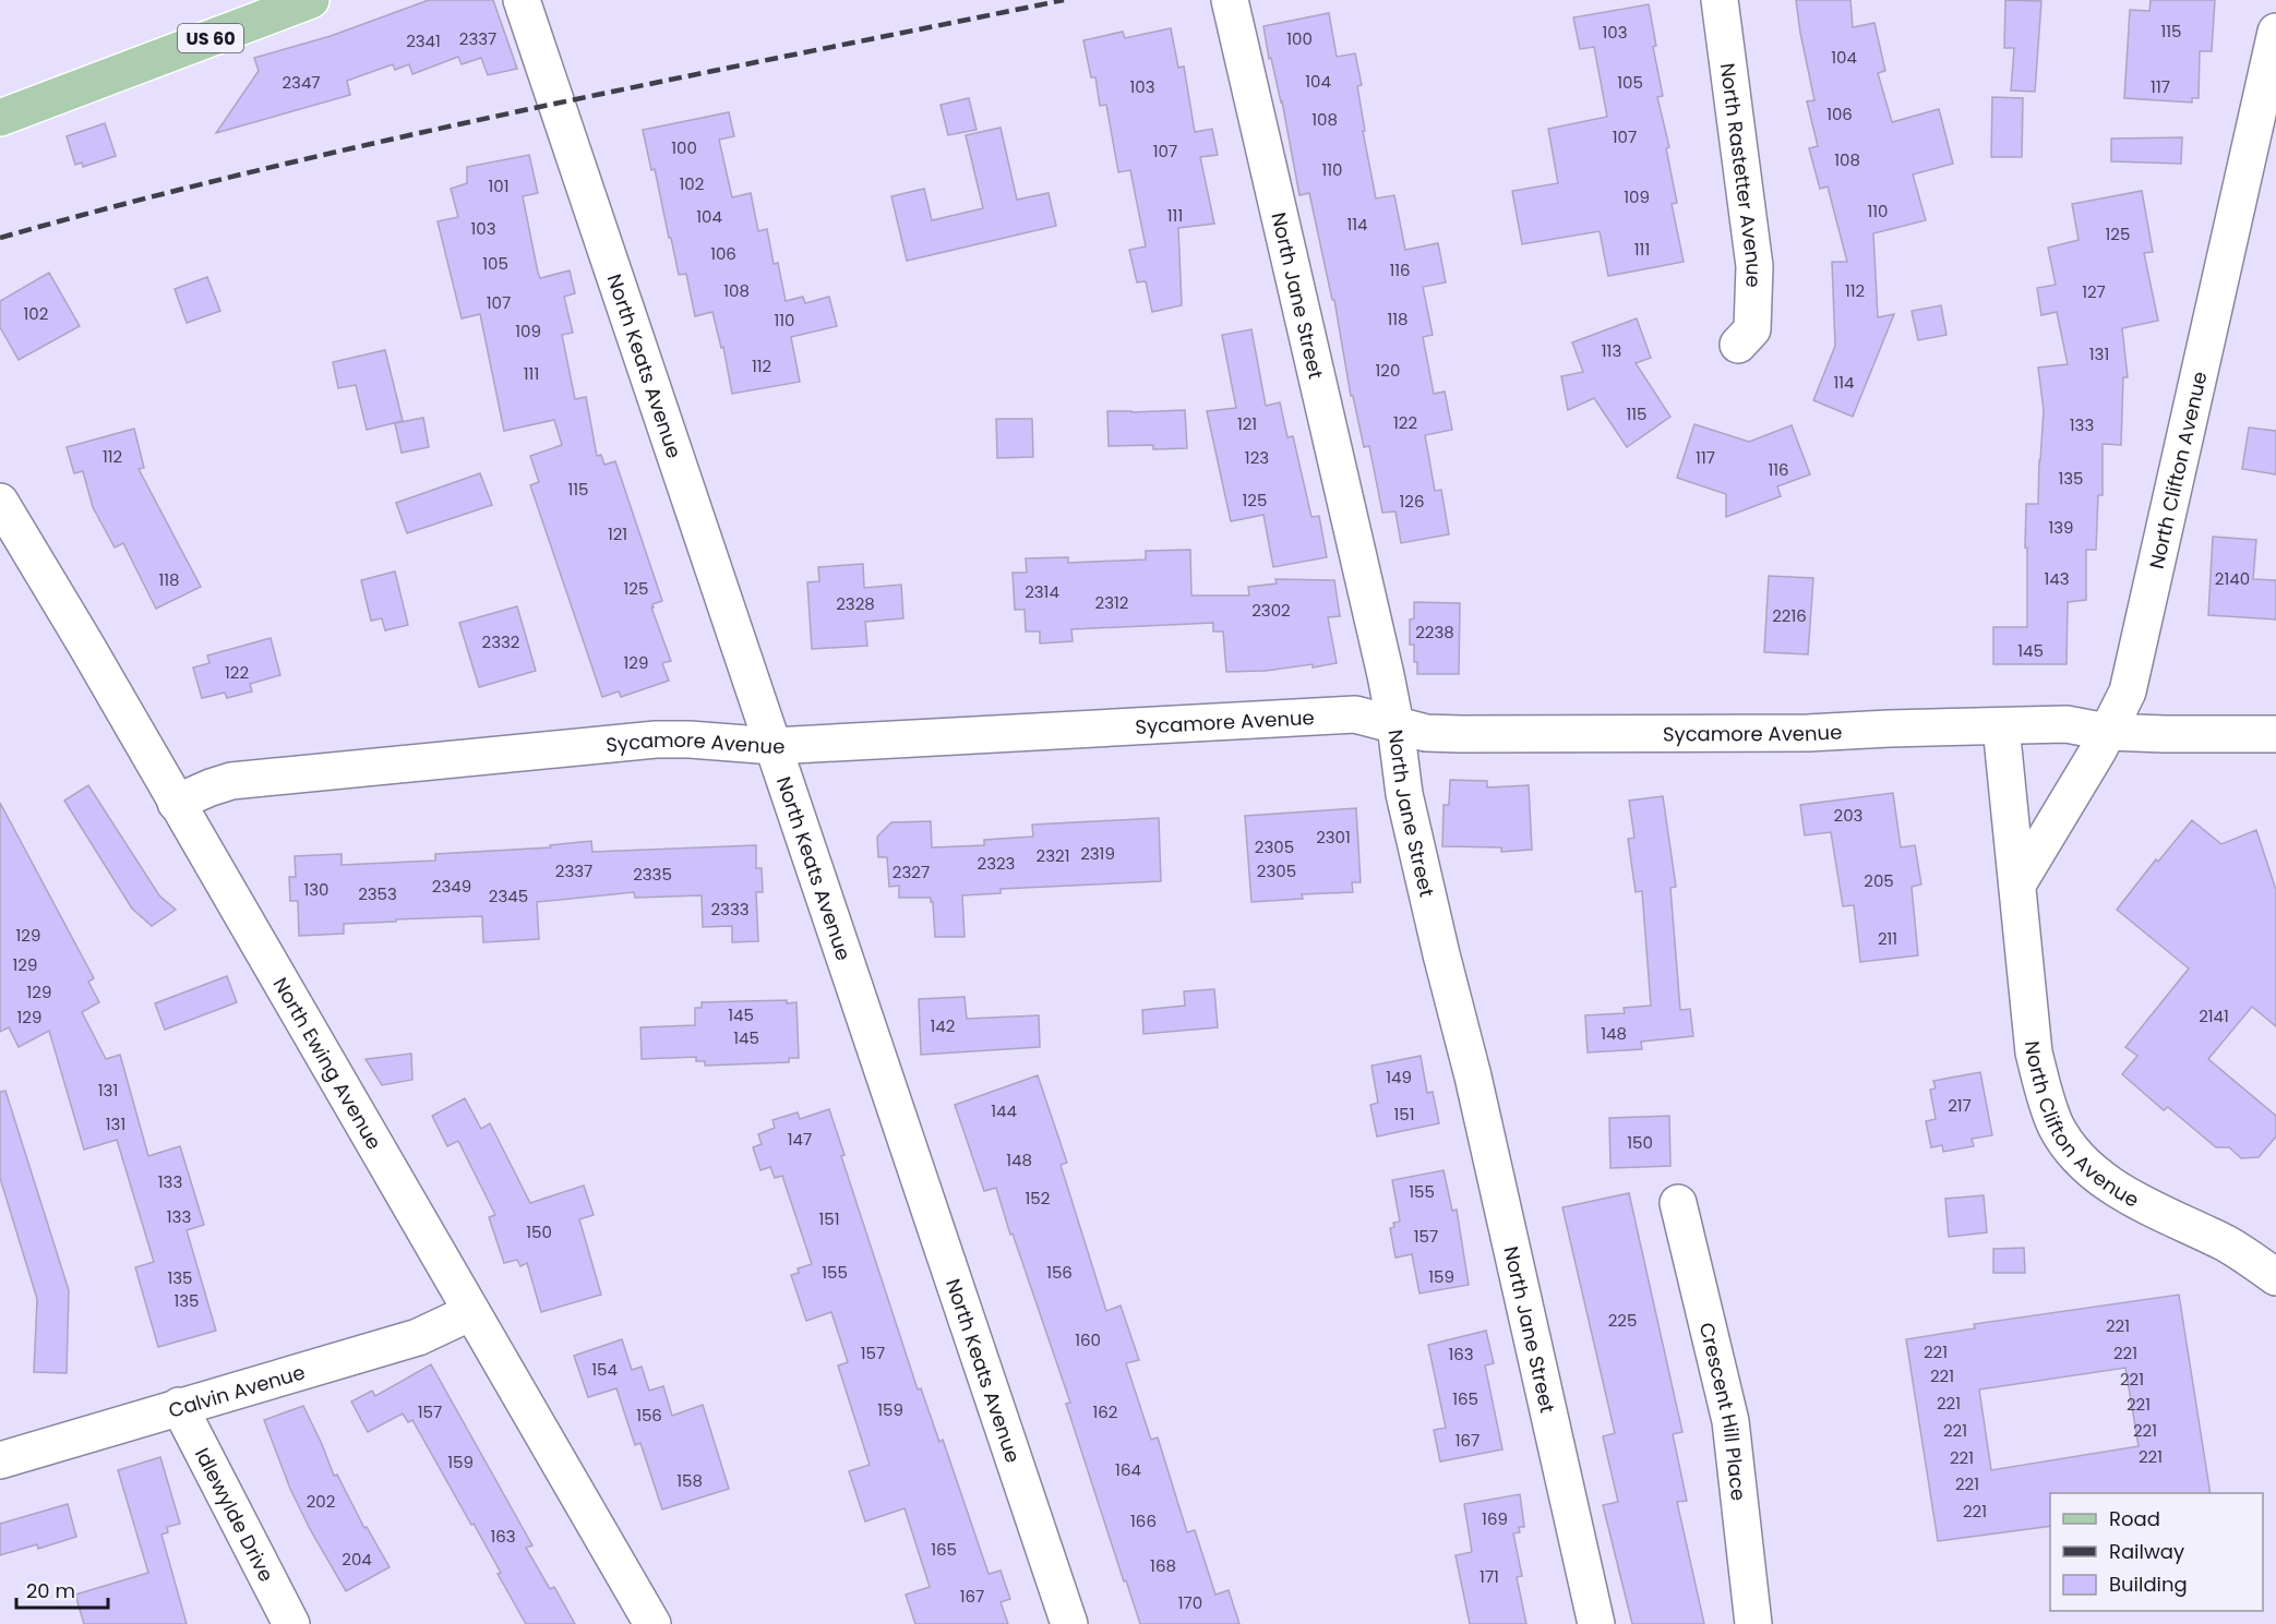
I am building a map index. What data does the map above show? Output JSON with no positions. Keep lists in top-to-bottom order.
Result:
{
  "streets": {
    "main road": ["US 60"],
    "street": [
      "North Rastetter Avenue",
      "North Jane Street",
      "North Keats Avenue",
      "North Clifton Avenue",
      "Sycamore Avenue",
      "North Ewing Avenue",
      "Calvin Avenue",
      "Crescent Hill Place",
      "Idlewylde Drive"
    ]
  },
  "crossings": [
    ["North Jane Street", "Sycamore Avenue"],
    ["North Keats Avenue", "Sycamore Avenue"],
    ["North Clifton Avenue", "Sycamore Avenue"],
    ["Sycamore Avenue", "North Ewing Avenue"],
    ["North Ewing Avenue", "Calvin Avenue"],
    ["Calvin Avenue", "Idlewylde Drive"]
  ],
  "house_numbers": [
    "115",
    "103",
    "2337",
    "100",
    "2341",
    "104",
    "104",
    "2347",
    "105",
    "103",
    "117",
    "106",
    "108",
    "107",
    "100",
    "107",
    "108",
    "110",
    "102",
    "101",
    "109",
    "110",
    "111",
    "104",
    "114",
    "103",
    "125",
    "111",
    "106",
    "105",
    "116",
    "108",
    "112",
    "127",
    "107",
    "102",
    "118",
    "110",
    "109",
    "113",
    "131",
    "112",
    "120",
    "111",
    "114",
    "115",
    "122",
    "121",
    "133",
    "112",
    "123",
    "117",
    "116",
    "135",
    "115",
    "125",
    "126",
    "139",
    "121",
    "143",
    "2140",
    "118",
    "125",
    "2314",
    "2312",
    "2328",
    "2302",
    "2216",
    "2238",
    "2332",
    "145",
    "129",
    "122",
    "203",
    "2301",
    "2305",
    "2319",
    "2321",
    "2323",
    "2337",
    "2305",
    "2327",
    "2335",
    "205",
    "2349",
    "130",
    "2353",
    "2345",
    "2333",
    "129",
    "211",
    "129",
    "129",
    "145",
    "2141",
    "129",
    "142",
    "148",
    "145",
    "149",
    "131",
    "217",
    "144",
    "151",
    "131",
    "147",
    "150",
    "148",
    "133",
    "155",
    "152",
    "133",
    "151",
    "150",
    "157",
    "155",
    "156",
    "159",
    "135",
    "135",
    "225",
    "221",
    "160",
    "221",
    "157",
    "221",
    "163",
    "154",
    "221",
    "221",
    "165",
    "221",
    "221",
    "159",
    "157",
    "162",
    "156",
    "221",
    "221",
    "167",
    "221",
    "221",
    "159",
    "164",
    "158",
    "221",
    "202",
    "221",
    "169",
    "166",
    "163",
    "165",
    "204",
    "168",
    "171",
    "167",
    "170"
  ],
  "legend": ["Road", "Railway", "Building"],
  "scale_bar": "20 m"
}
